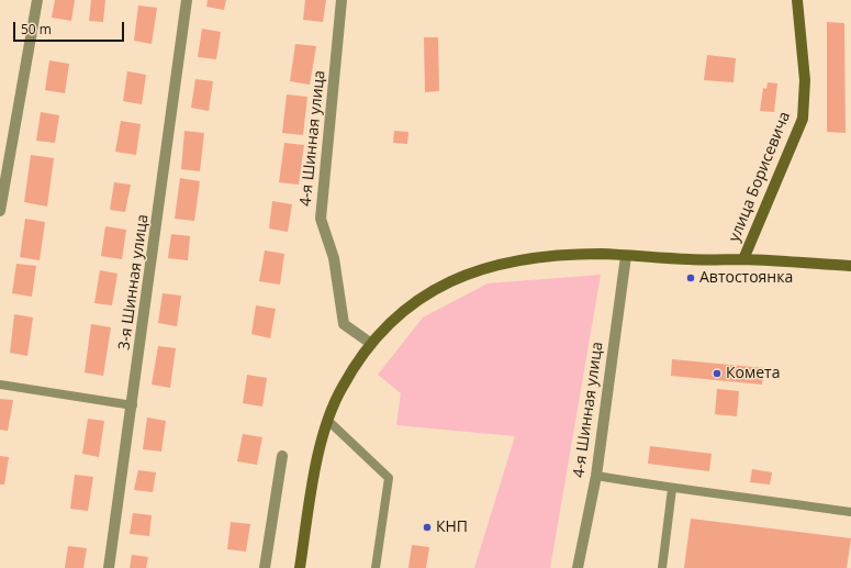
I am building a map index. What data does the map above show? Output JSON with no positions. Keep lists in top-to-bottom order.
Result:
{
  "streets": {
    "street": ["4-я Шинная улица", "улица Борисевича", "3-я Шинная улица"]
  },
  "places": ["Автостоянка", "Комета", "КНП"],
  "scale_bar": "50 m"
}
